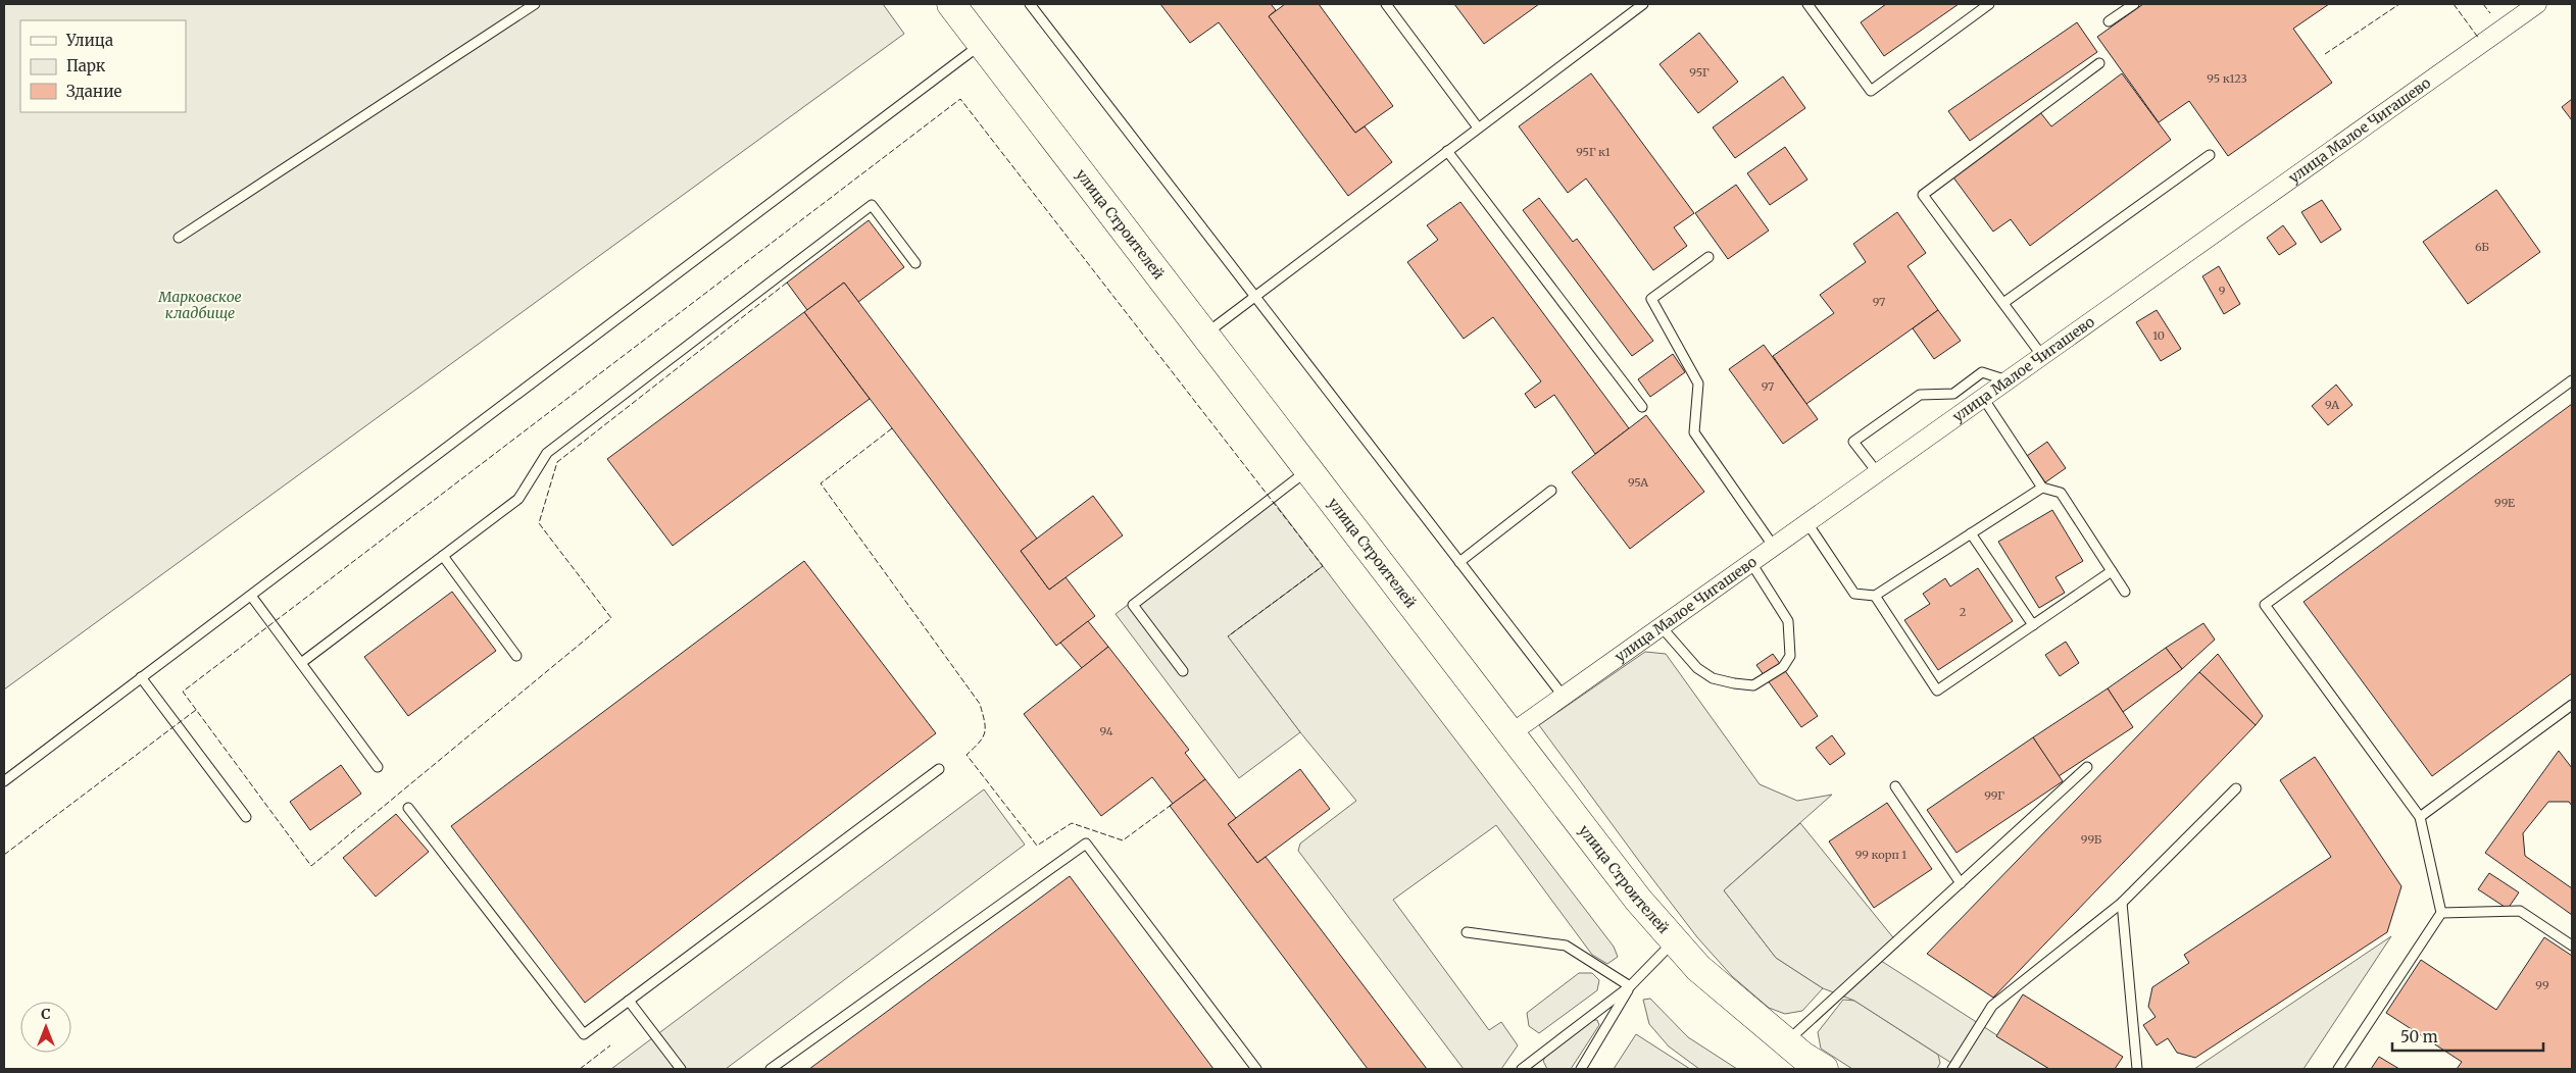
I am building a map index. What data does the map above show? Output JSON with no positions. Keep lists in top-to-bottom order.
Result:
{
  "streets": {
    "main road": ["улица Строителей"],
    "street": ["улица Малое Чигашево"]
  },
  "crossings": [
    ["улица Малое Чигашево", "улица Строителей"]
  ],
  "parks": ["Марковское кладбище"],
  "house_numbers": [
    "95Г",
    "95 к123",
    "95Г к1",
    "6Б",
    "9",
    "97",
    "10",
    "97",
    "9А",
    "95А",
    "99Е",
    "2",
    "94",
    "99Г",
    "99Б",
    "99 корп 1",
    "99"
  ],
  "legend": ["Улица", "Парк", "Здание"],
  "scale_bar": "50 m",
  "north": "top"
}
